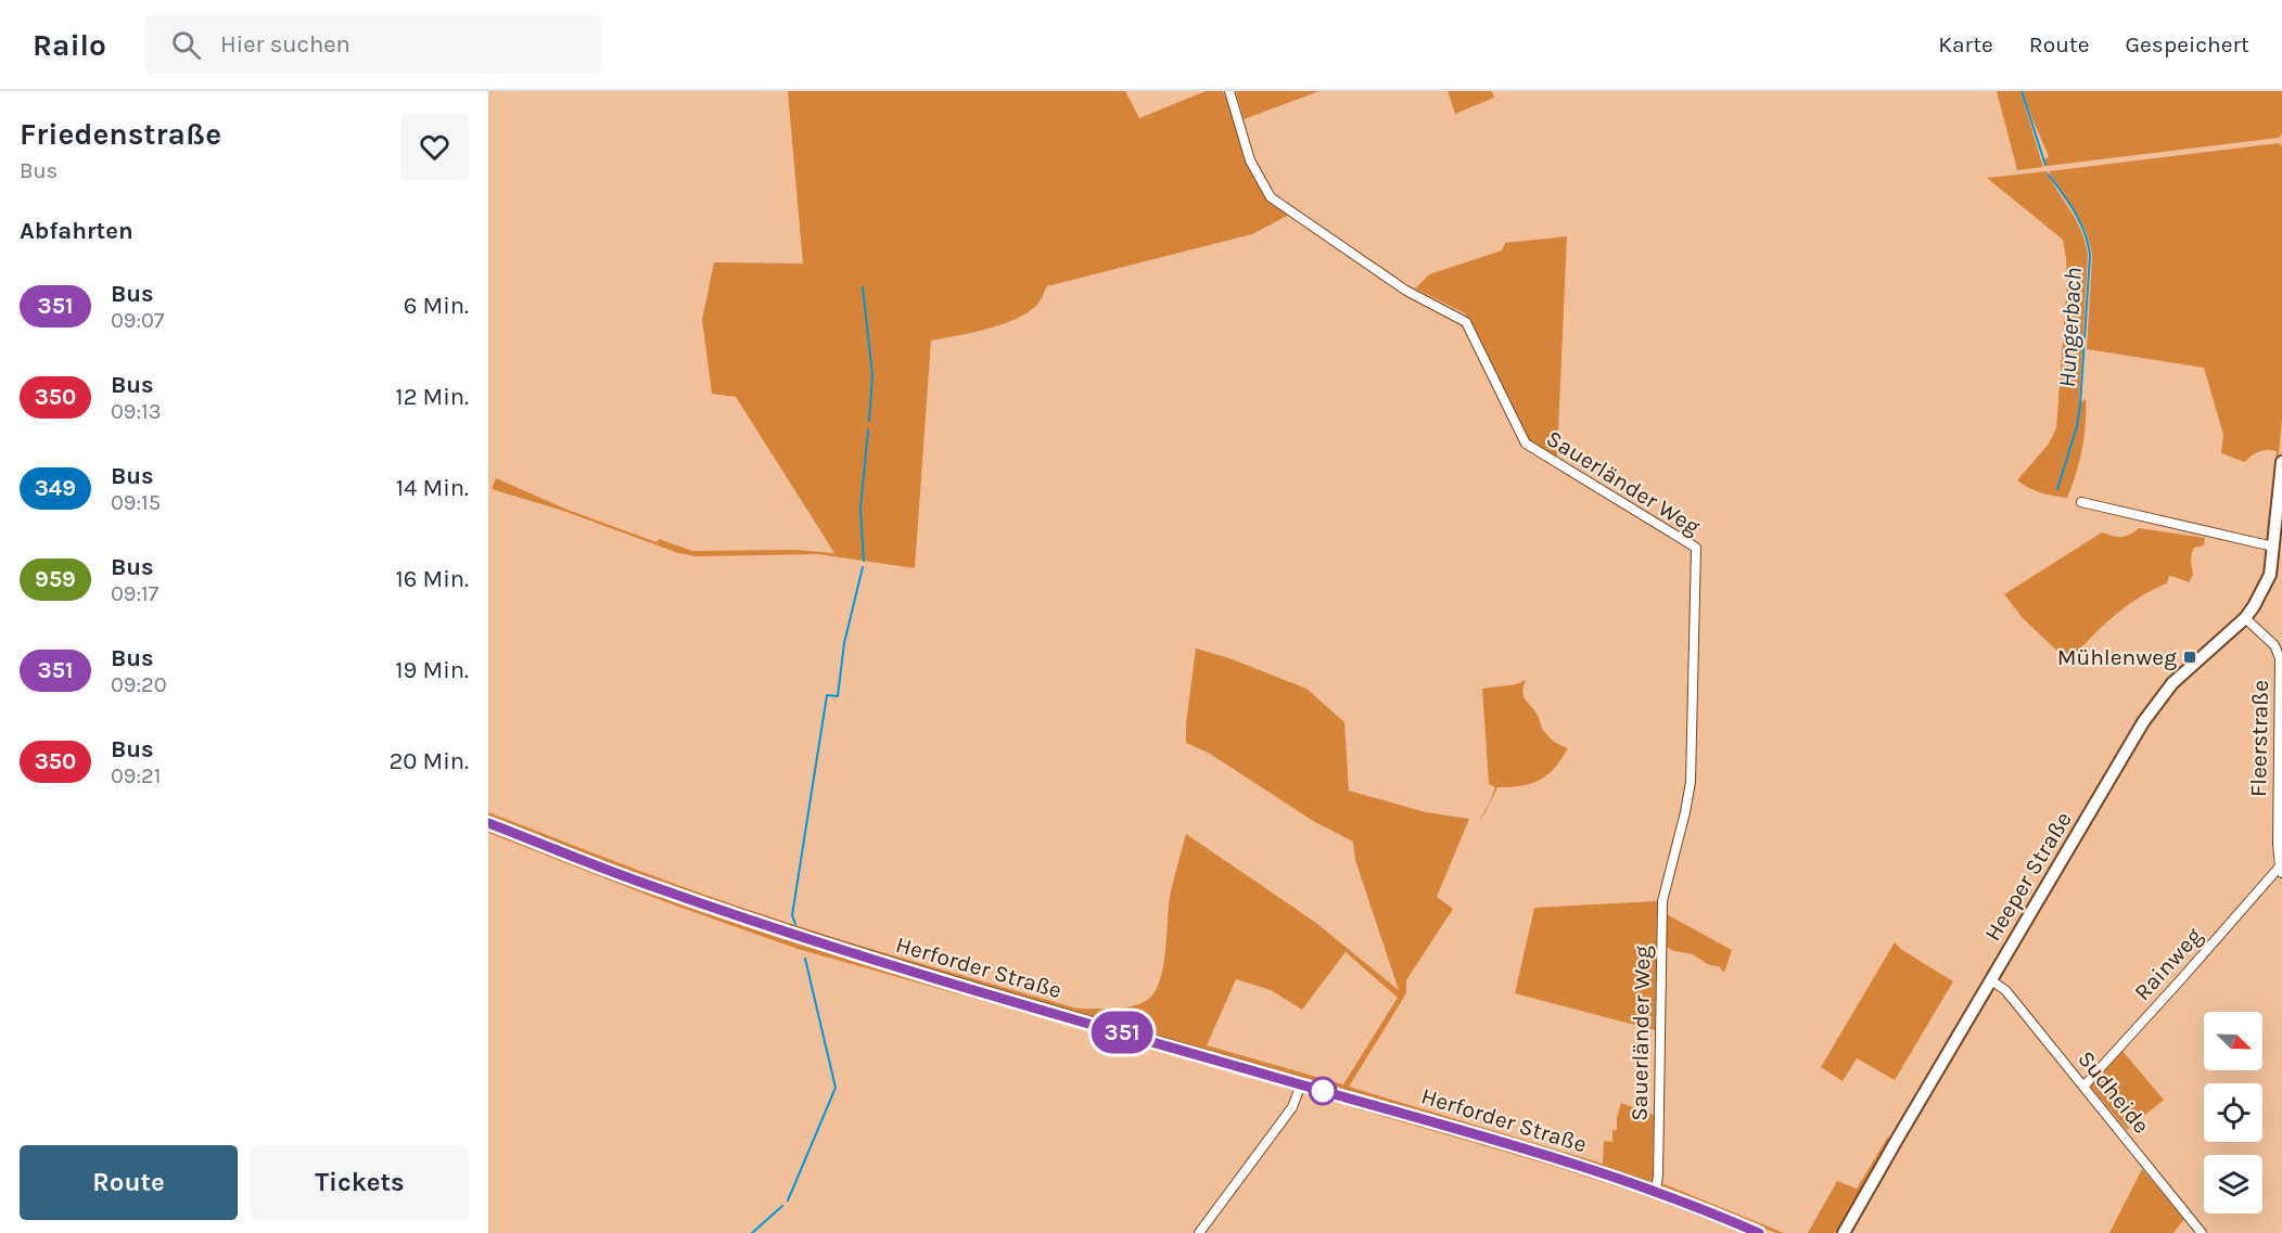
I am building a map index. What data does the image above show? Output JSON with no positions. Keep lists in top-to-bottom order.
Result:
{
  "streets": {
    "street": [
      "Sauerländer Weg",
      "Fleerstraße",
      "Heeper Straße",
      "Rainweg",
      "Herforder Straße",
      "Sudheide"
    ]
  },
  "crossings": [
    ["Sauerländer Weg", "Herforder Straße"],
    ["Fleerstraße", "Heeper Straße"],
    ["Fleerstraße", "Rainweg"],
    ["Heeper Straße", "Sudheide"],
    ["Rainweg", "Sudheide"]
  ],
  "water": ["Hungerbach"],
  "places": {
    "transit": ["Mühlenweg"]
  },
  "lines": ["bus line 351"],
  "north": "bottom right",
  "page": {
    "header": "Railo",
    "search": "Hier suchen",
    "nav": ["Karte", "Route", "Gespeichert"],
    "heading": [
      ["Friedenstraße", "Bus"],
      "Abfahrten"
    ],
    "on_map": "351",
    "list": [
      {
        "mark": "351",
        "name": "Bus",
        "note": "09:07",
        "value": "6 Min."
      },
      {
        "mark": "350",
        "name": "Bus",
        "note": "09:13",
        "value": "12 Min."
      },
      {
        "mark": "349",
        "name": "Bus",
        "note": "09:15",
        "value": "14 Min."
      },
      {
        "mark": "959",
        "name": "Bus",
        "note": "09:17",
        "value": "16 Min."
      },
      {
        "mark": "351",
        "name": "Bus",
        "note": "09:20",
        "value": "19 Min."
      },
      {
        "mark": "350",
        "name": "Bus",
        "note": "09:21",
        "value": "20 Min."
      }
    ],
    "buttons": ["Route", "Tickets"]
  }
}
